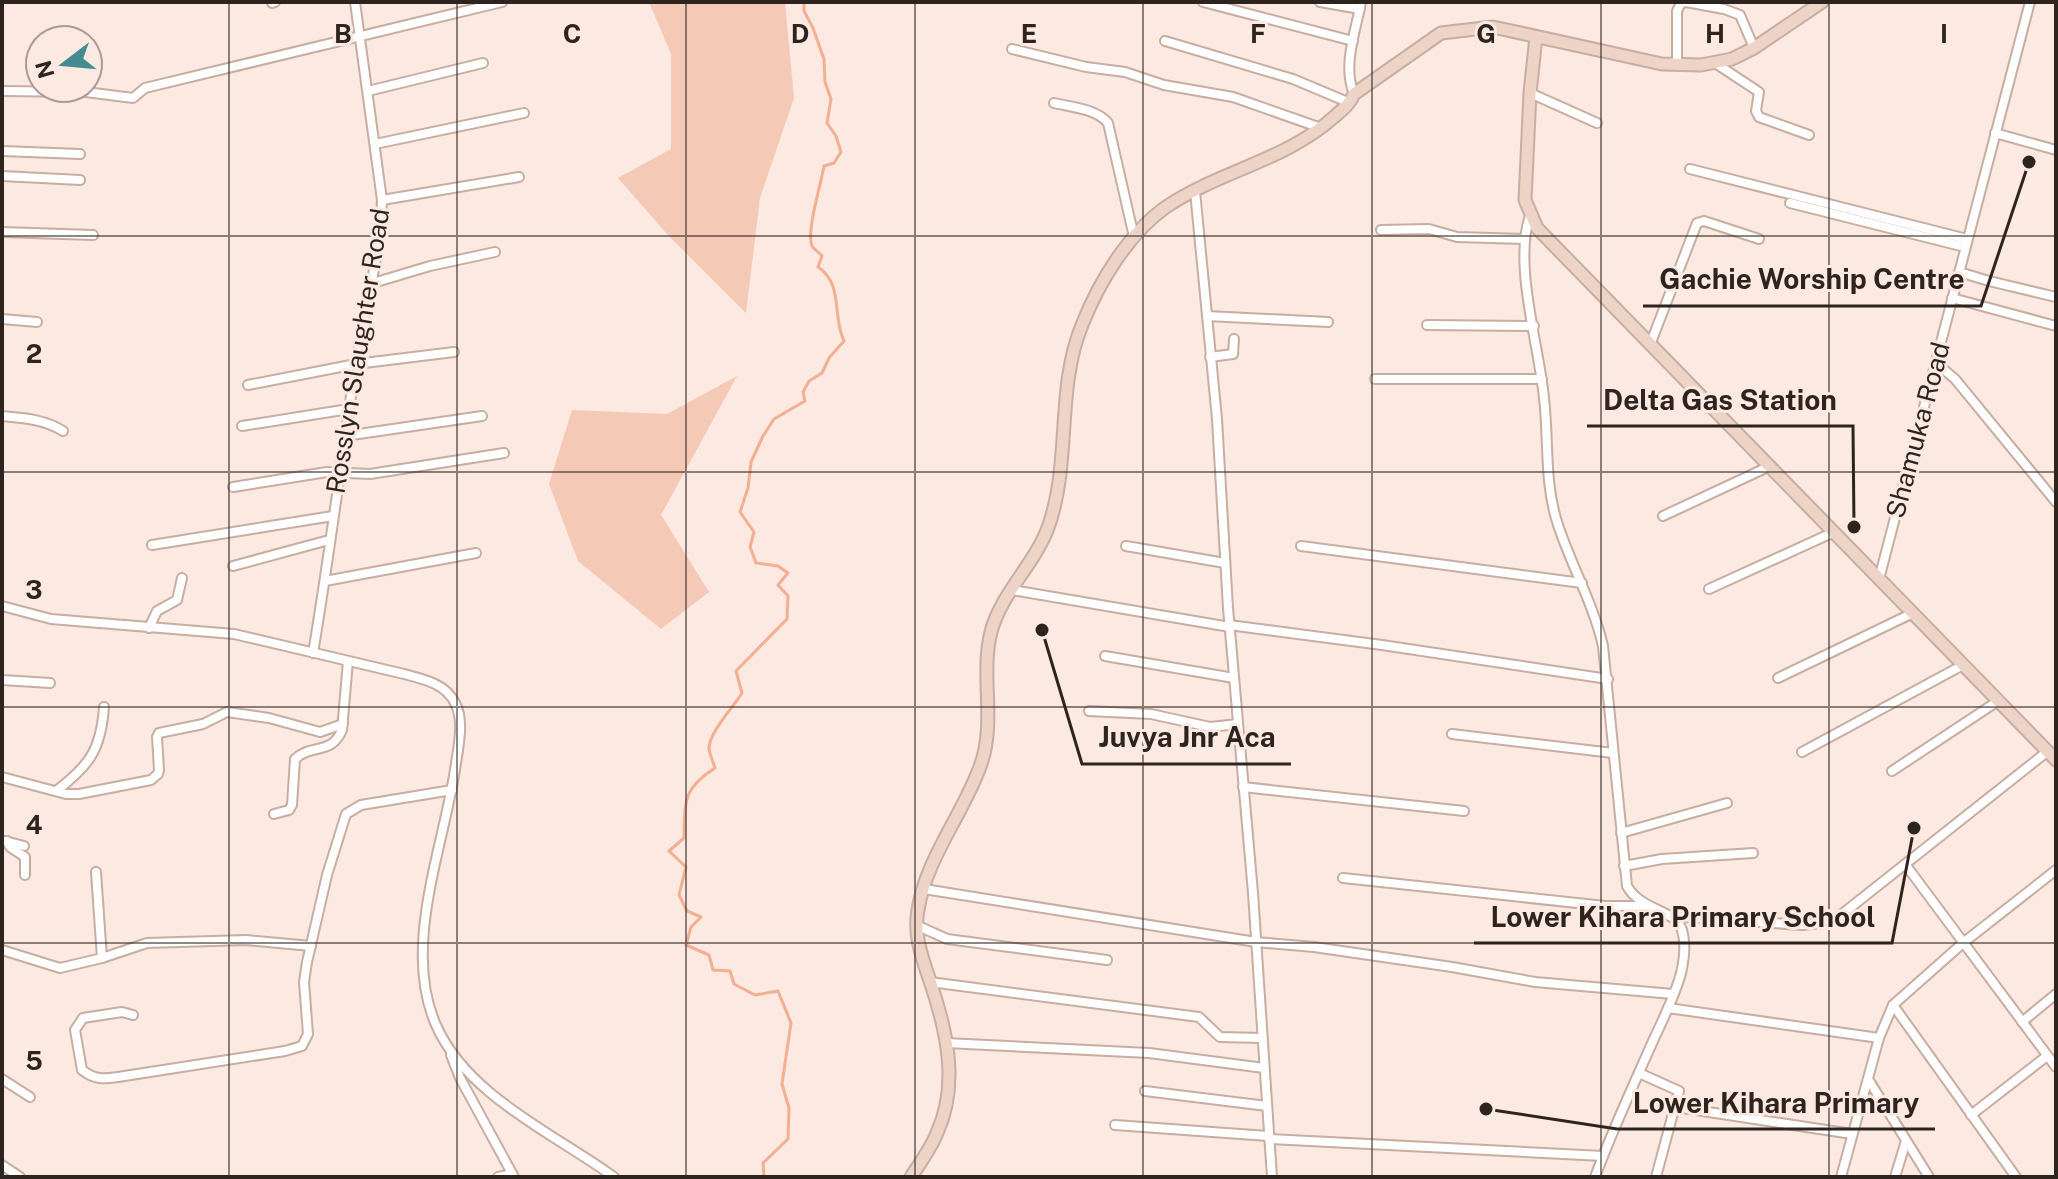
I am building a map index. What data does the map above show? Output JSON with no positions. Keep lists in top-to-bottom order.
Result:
{
  "streets": {
    "street": ["Rosslyn Slaughter Road", "Shamuka Road"]
  },
  "places": [
    "Gachie Worship Centre",
    "Delta Gas Station",
    "Juvya Jnr Aca",
    "Lower Kihara Primary School",
    "Lower Kihara Primary"
  ],
  "north": "left",
  "grid": {
    "columns": [
      "B",
      "C",
      "D",
      "E",
      "F",
      "G",
      "H",
      "I"
    ],
    "rows": [
      "2",
      "3",
      "4",
      "5"
    ]
  }
}
